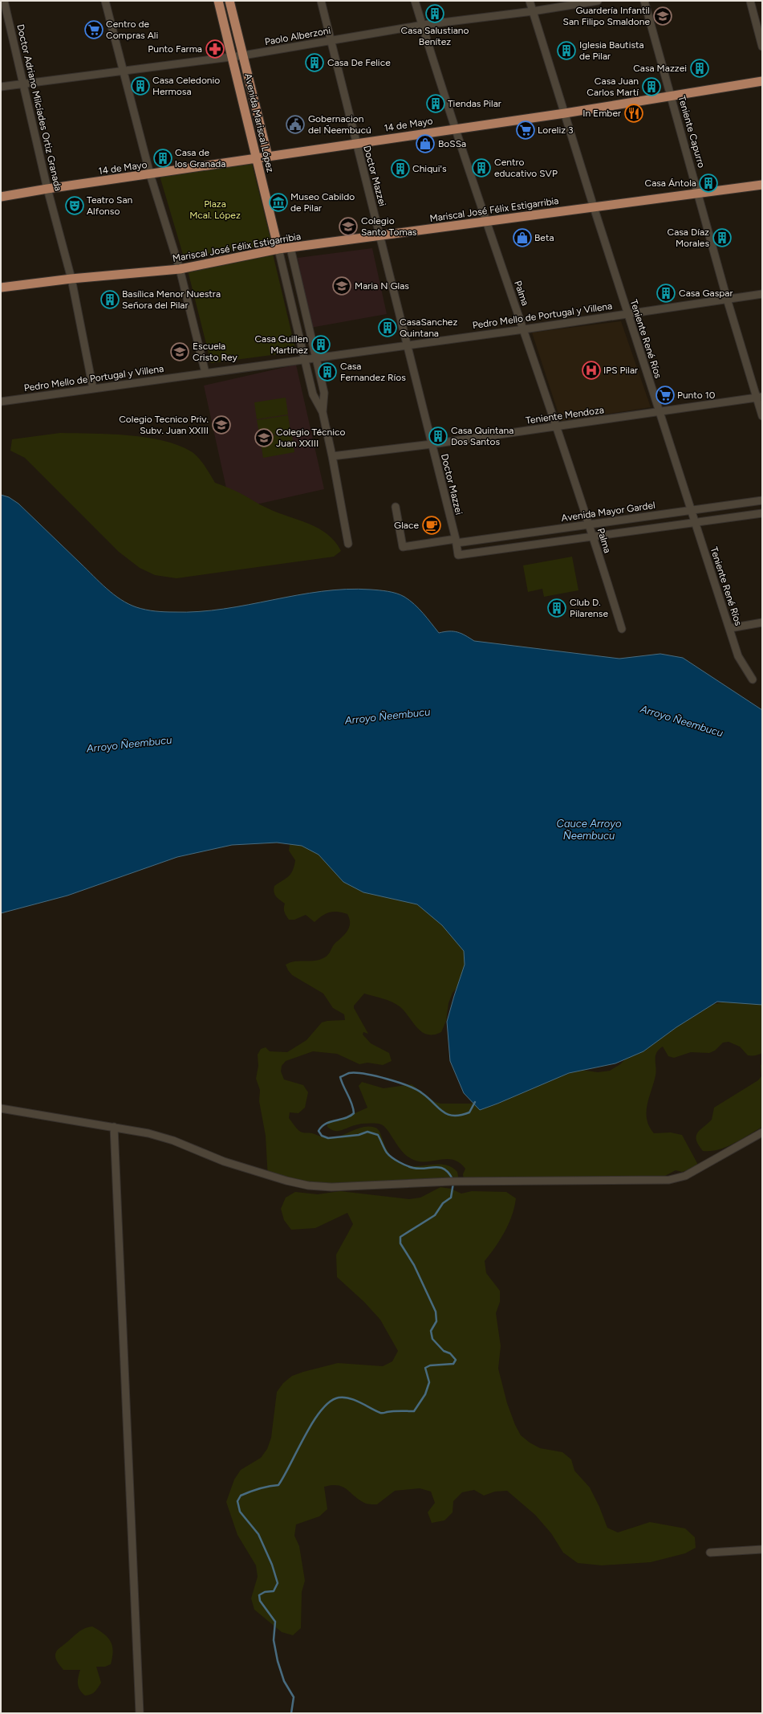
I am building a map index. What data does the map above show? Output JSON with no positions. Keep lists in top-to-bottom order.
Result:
{
  "streets": {
    "main road": ["Avenida Mariscal López", "14 de Mayo", "Mariscal José Félix Estigarribia"],
    "street": [
      "Paolo Alberzoni",
      "Doctor Adriano Milcíades Ortiz Granada",
      "Teniente Capurro",
      "Doctor Mazzei",
      "Palma",
      "Pedro Mello de Portugal y Villena",
      "Teniente René Ríos",
      "Teniente Mendoza",
      "Avenida Mayor Gardel"
    ]
  },
  "crossings": [
    ["Paolo Alberzoni", "Doctor Adriano Milcíades Ortiz Granada"],
    ["Paolo Alberzoni", "Avenida Mariscal López"],
    ["Paolo Alberzoni", "Doctor Mazzei"],
    ["Paolo Alberzoni", "Palma"],
    ["Paolo Alberzoni", "Teniente René Ríos"],
    ["Doctor Adriano Milcíades Ortiz Granada", "14 de Mayo"],
    ["Doctor Adriano Milcíades Ortiz Granada", "Mariscal José Félix Estigarribia"],
    ["Doctor Adriano Milcíades Ortiz Granada", "Pedro Mello de Portugal y Villena"],
    ["Avenida Mariscal López", "14 de Mayo"],
    ["Avenida Mariscal López", "Mariscal José Félix Estigarribia"],
    ["14 de Mayo", "Teniente Capurro"],
    ["14 de Mayo", "Doctor Mazzei"],
    ["14 de Mayo", "Palma"],
    ["14 de Mayo", "Teniente René Ríos"],
    ["Teniente Capurro", "Mariscal José Félix Estigarribia"],
    ["Teniente Capurro", "Pedro Mello de Portugal y Villena"],
    ["Teniente Capurro", "Teniente Mendoza"],
    ["Doctor Mazzei", "Mariscal José Félix Estigarribia"],
    ["Doctor Mazzei", "Palma"],
    ["Doctor Mazzei", "Pedro Mello de Portugal y Villena"],
    ["Doctor Mazzei", "Teniente Mendoza"],
    ["Doctor Mazzei", "Avenida Mayor Gardel"],
    ["Mariscal José Félix Estigarribia", "Palma"],
    ["Mariscal José Félix Estigarribia", "Teniente René Ríos"],
    ["Palma", "Pedro Mello de Portugal y Villena"],
    ["Palma", "Teniente Mendoza"],
    ["Palma", "Avenida Mayor Gardel"],
    ["Pedro Mello de Portugal y Villena", "Teniente René Ríos"],
    ["Teniente René Ríos", "Teniente Mendoza"],
    ["Teniente René Ríos", "Avenida Mayor Gardel"]
  ],
  "water": ["Arroyo Ñeembucu", "Cauce Arroyo Ñeembucu"],
  "parks": ["Plaza Mcal. López"],
  "places": {
    "building": [
      "Casa Salustiano Benítez",
      "Iglesia Bautista de Pilar",
      "Casa De Felice",
      "Casa Mazzei",
      "Casa Celedonio Hermosa",
      "Casa Juan Carlos Martí",
      "Tiendas Pilar",
      "Casa de los Granada",
      "Centro educativo SVP",
      "Chiqui's",
      "Casa Ántola",
      "Casa Díaz Morales",
      "Casa Gaspar",
      "Basílica Menor Nuestra Señora del Pilar",
      "CasaSanchez Quintana",
      "Casa Guillen Martínez",
      "Casa Fernandez Ríos",
      "Casa Quintana Dos Santos",
      "Club D. Pilarense"
    ],
    "school or university": [
      "Guardería Infantil San Filipo Smaldone",
      "Colegio Santo Tomas",
      "Maria N Glas",
      "Escuela Cristo Rey",
      "Colegio Tecnico Priv. Subv. Juan XXIII",
      "Colegio Técnico Juan XXIII"
    ],
    "supermarket": ["Centro de Compras Ali", "Loreliz 3", "Punto 10"],
    "pharmacy": ["Punto Farma"],
    "restaurant": ["In Ember"],
    "public building": ["Gobernacion del Ñeembucú"],
    "shop": ["BoSSa", "Beta"],
    "museum": ["Museo Cabildo de Pilar"],
    "theatre": ["Teatro San Alfonso"],
    "hospital": ["IPS Pilar"],
    "cafe": ["Glace"]
  }
}
